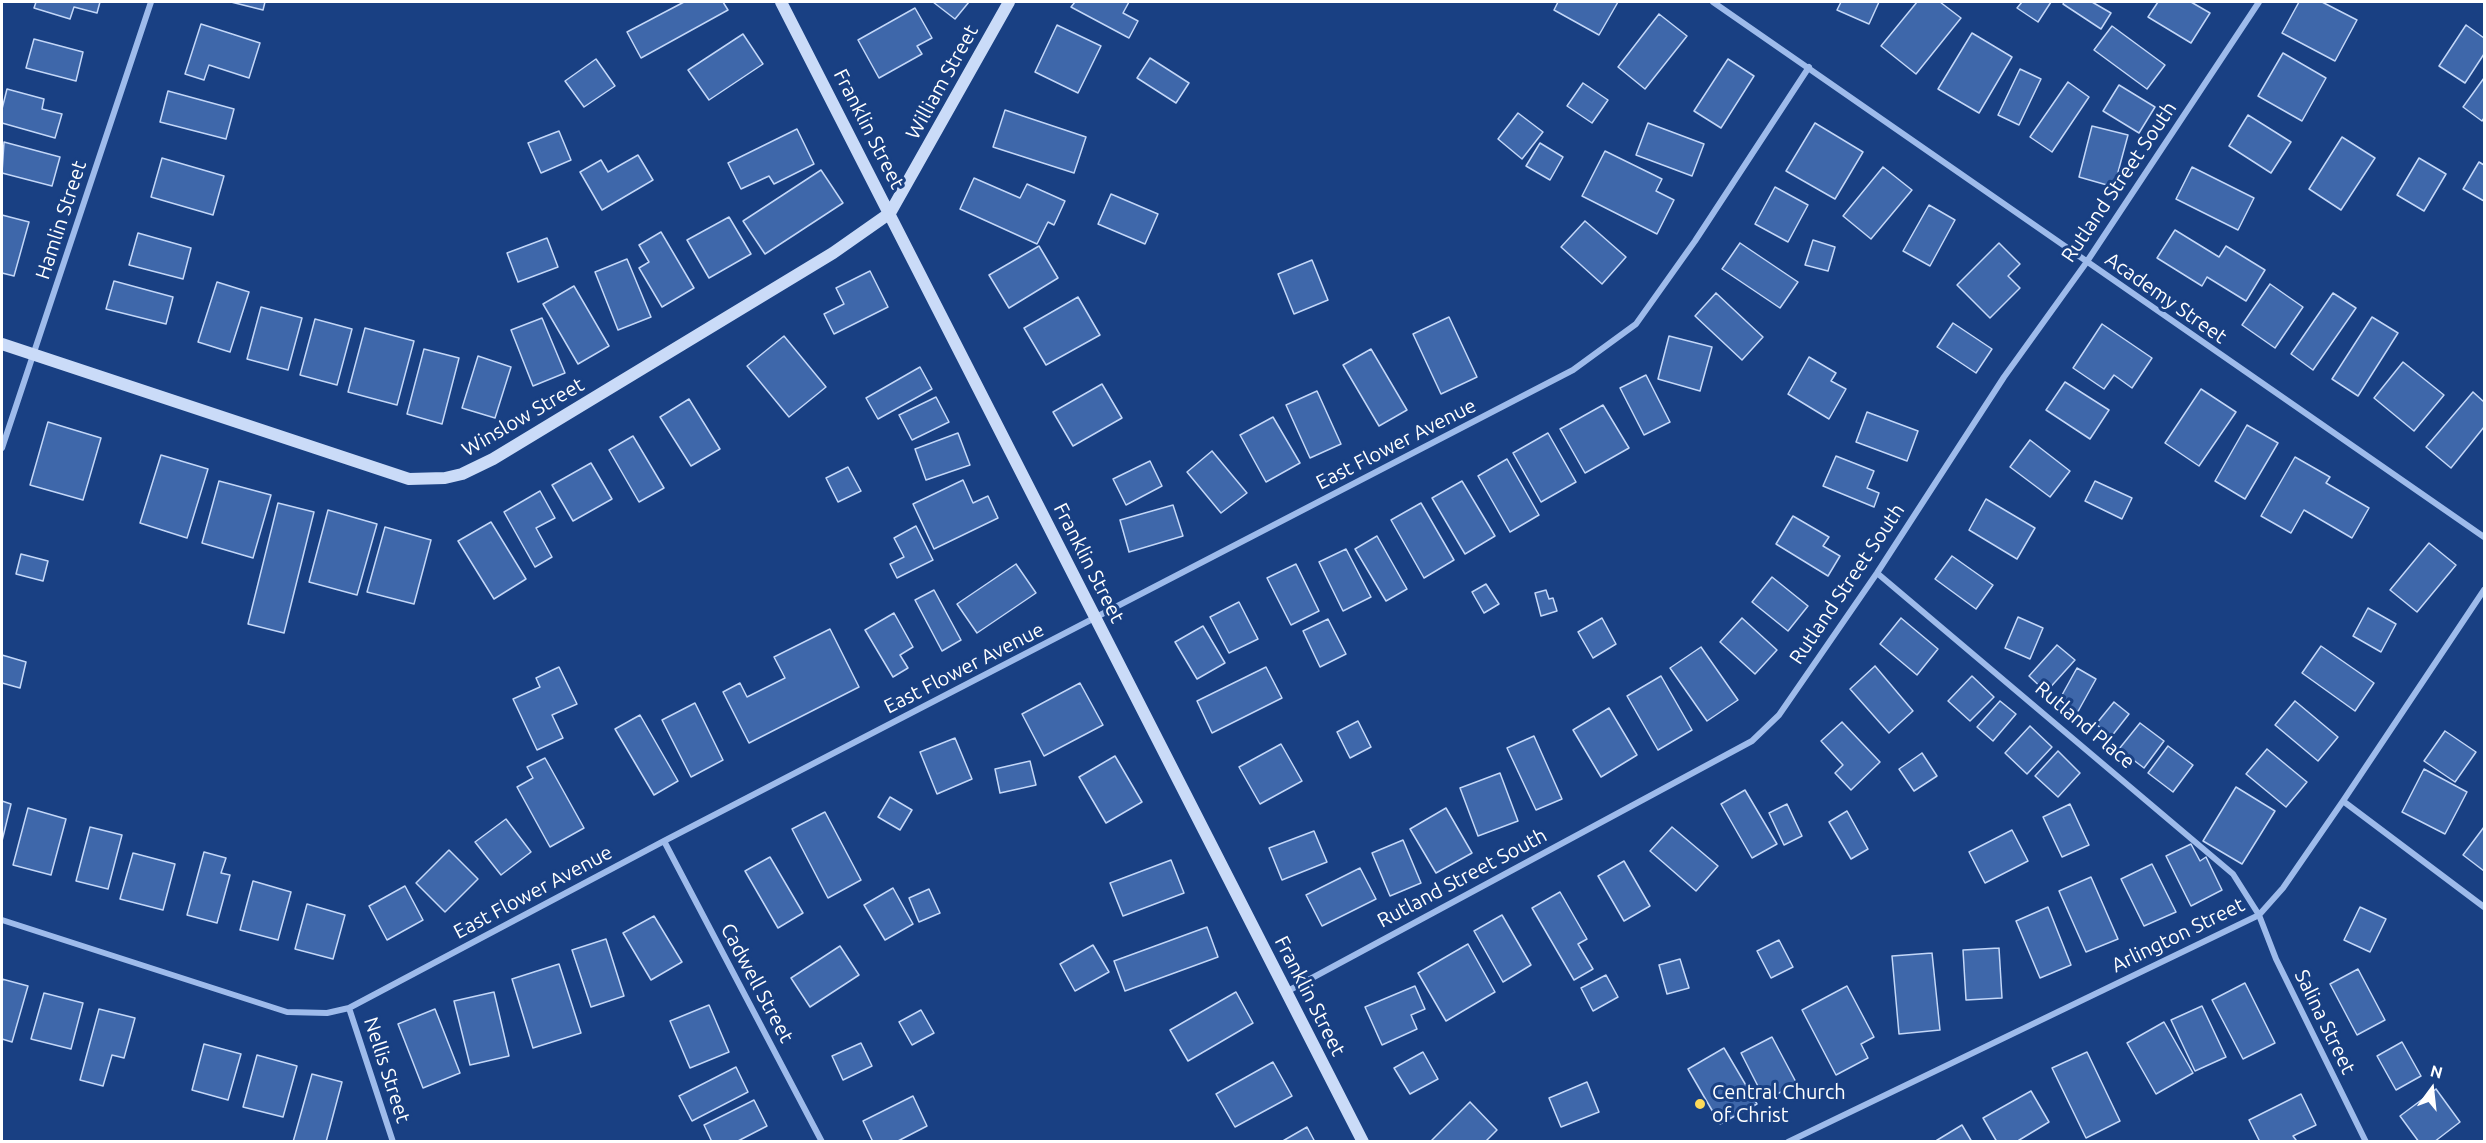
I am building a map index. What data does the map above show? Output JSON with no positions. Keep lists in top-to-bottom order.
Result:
{
  "streets": {
    "street": [
      "William Street",
      "Franklin Street",
      "Rutland Street South",
      "Hamlin Street",
      "Academy Street",
      "Winslow Street",
      "East Flower Avenue",
      "Rutland Place",
      "Arlington Street",
      "Cadwell Street",
      "Salina Street",
      "Nellis Street"
    ]
  },
  "crossings": [
    ["William Street", "Franklin Street"],
    ["William Street", "Winslow Street"],
    ["Franklin Street", "Rutland Street South"],
    ["Franklin Street", "Winslow Street"],
    ["Franklin Street", "East Flower Avenue"],
    ["Rutland Street South", "Academy Street"],
    ["Rutland Street South", "Rutland Place"],
    ["Hamlin Street", "Winslow Street"],
    ["Academy Street", "East Flower Avenue"],
    ["East Flower Avenue", "Cadwell Street"],
    ["East Flower Avenue", "Nellis Street"],
    ["Rutland Place", "Arlington Street"],
    ["Rutland Place", "Salina Street"],
    ["Arlington Street", "Salina Street"]
  ],
  "places": ["Central Church of Christ"],
  "north": "top"
}
